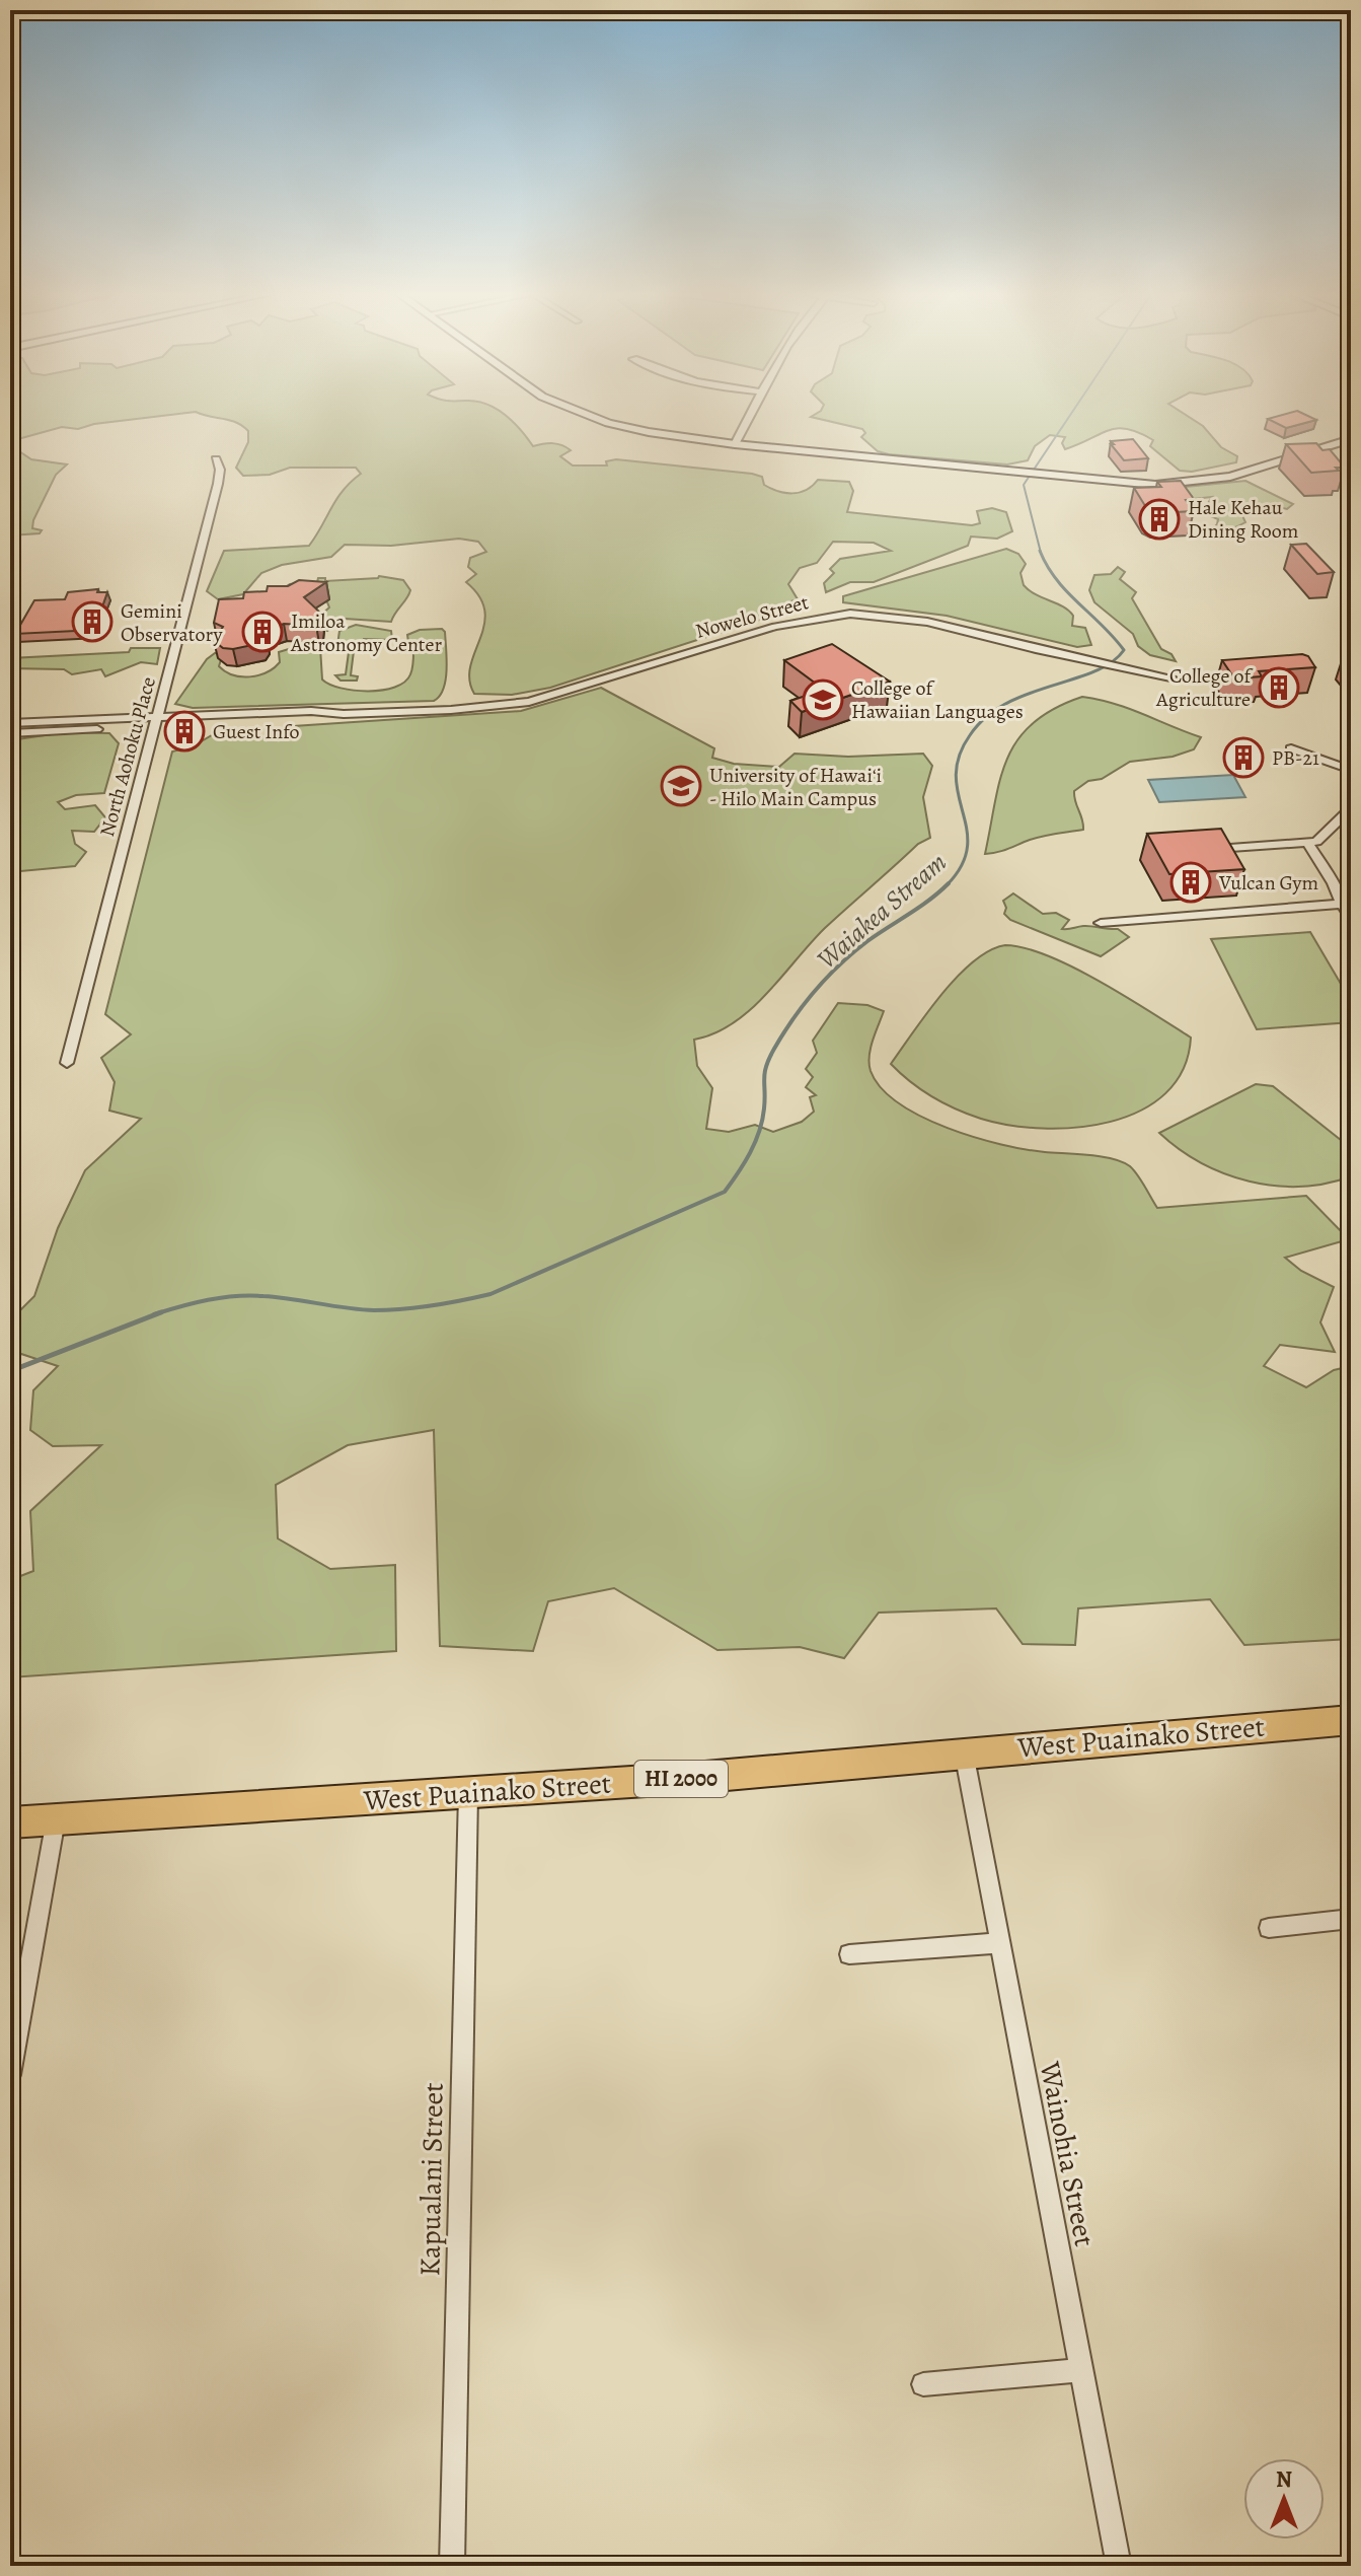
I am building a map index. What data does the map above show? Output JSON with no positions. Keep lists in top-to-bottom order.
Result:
{
  "streets": {
    "highway": ["West Puainako Street", "HI 2000"],
    "street": [
      "Nowelo Street",
      "North Aohoku Place",
      "Wainohia Street",
      "Kapualani Street"
    ]
  },
  "crossings": [
    ["Nowelo Street", "North Aohoku Place"],
    ["West Puainako Street", "Wainohia Street"],
    ["West Puainako Street", "Kapualani Street"]
  ],
  "water": ["Waiakea Stream"],
  "places": {
    "building": [
      "Hale Kehau Dining Room",
      "Gemini Observatory",
      "Imiloa Astronomy Center",
      "College of Agriculture",
      "Guest Info",
      "PB-21",
      "Vulcan Gym"
    ],
    "school or university": ["College of Hawaiian Languages", "University of Hawaiʻi - Hilo Main Campus"]
  },
  "north": "top"
}
